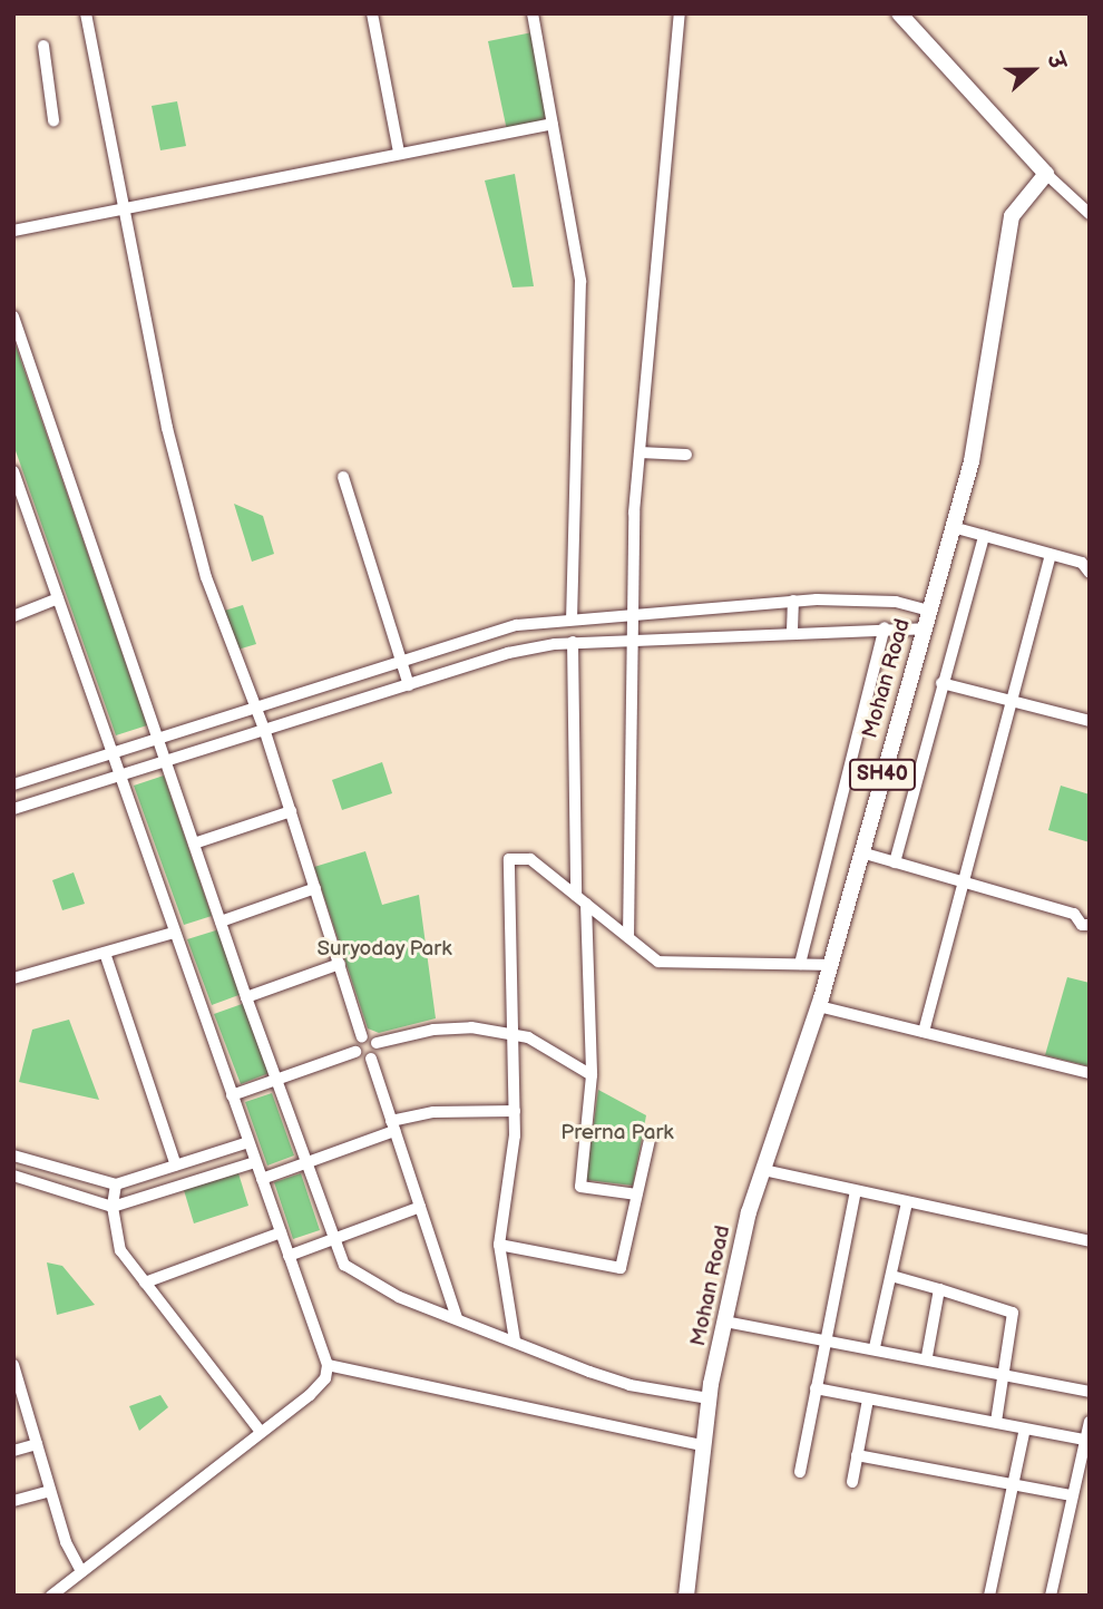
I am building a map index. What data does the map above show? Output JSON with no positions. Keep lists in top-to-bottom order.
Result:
{
  "streets": {
    "main road": ["Mohan Road", "SH40"]
  },
  "parks": ["Suryoday Park", "Prerna Park"],
  "north": "right"
}
